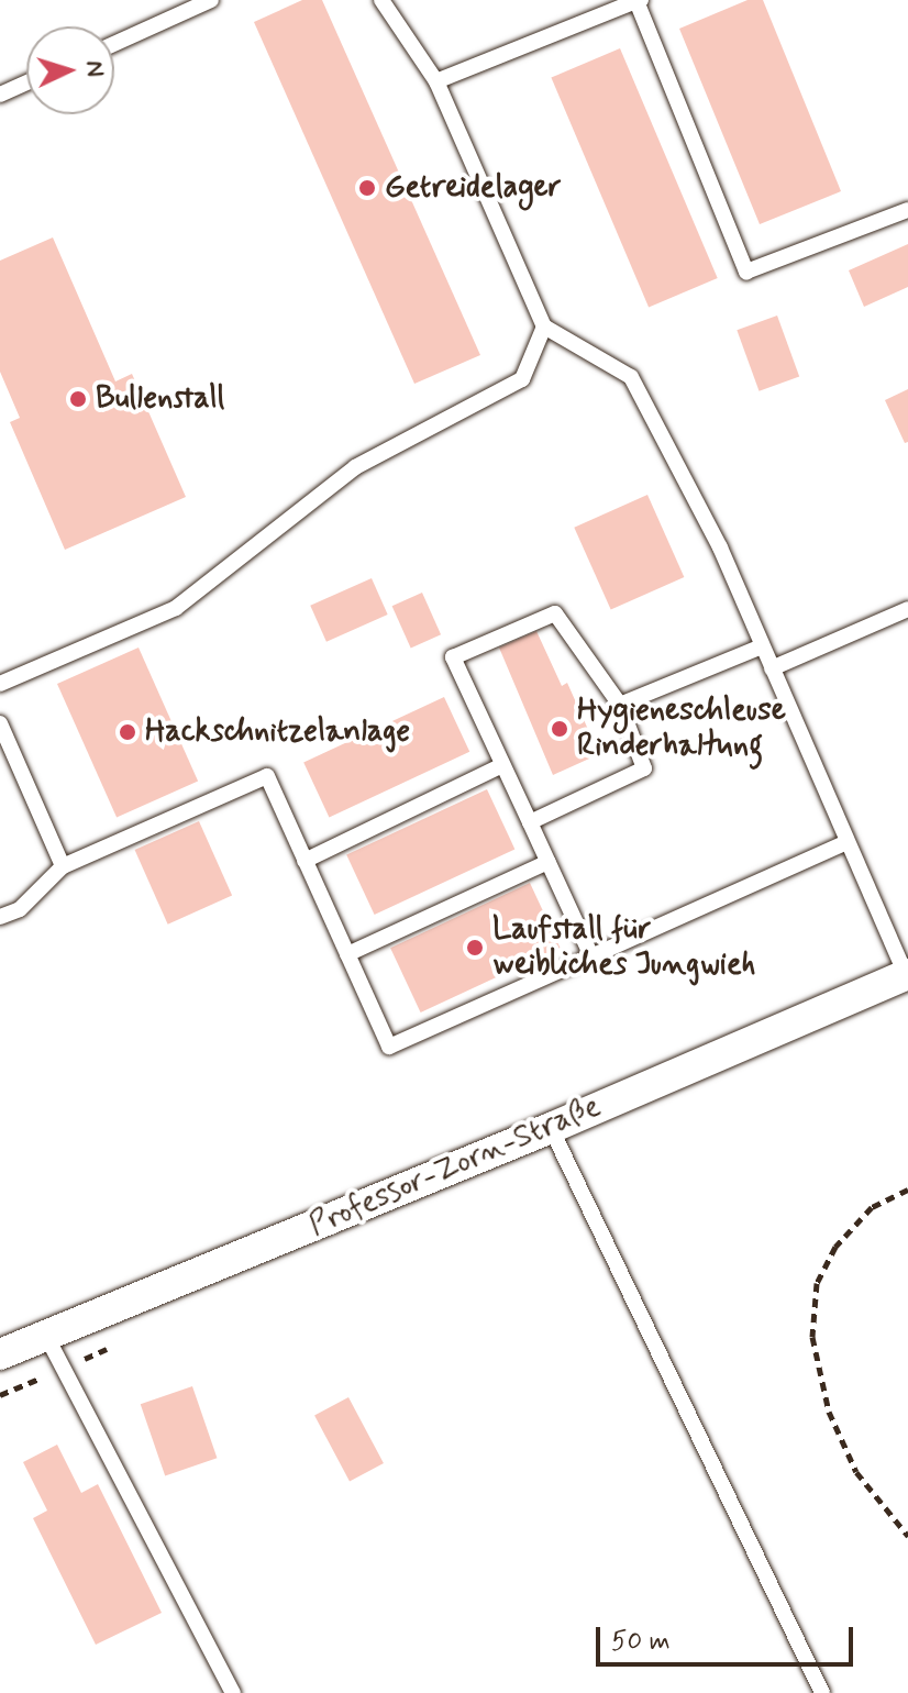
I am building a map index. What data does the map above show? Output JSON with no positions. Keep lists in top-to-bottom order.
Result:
{
  "streets": {
    "street": ["Professor-Zorn-Straße"]
  },
  "places": [
    "Getreidelager",
    "Bullenstall",
    "Hygieneschleuse Rinderhaltung",
    "Hackschnitzelanlage",
    "Laufstall für weibliches Jungwieh"
  ],
  "scale_bar": "50 m",
  "north": "right"
}
